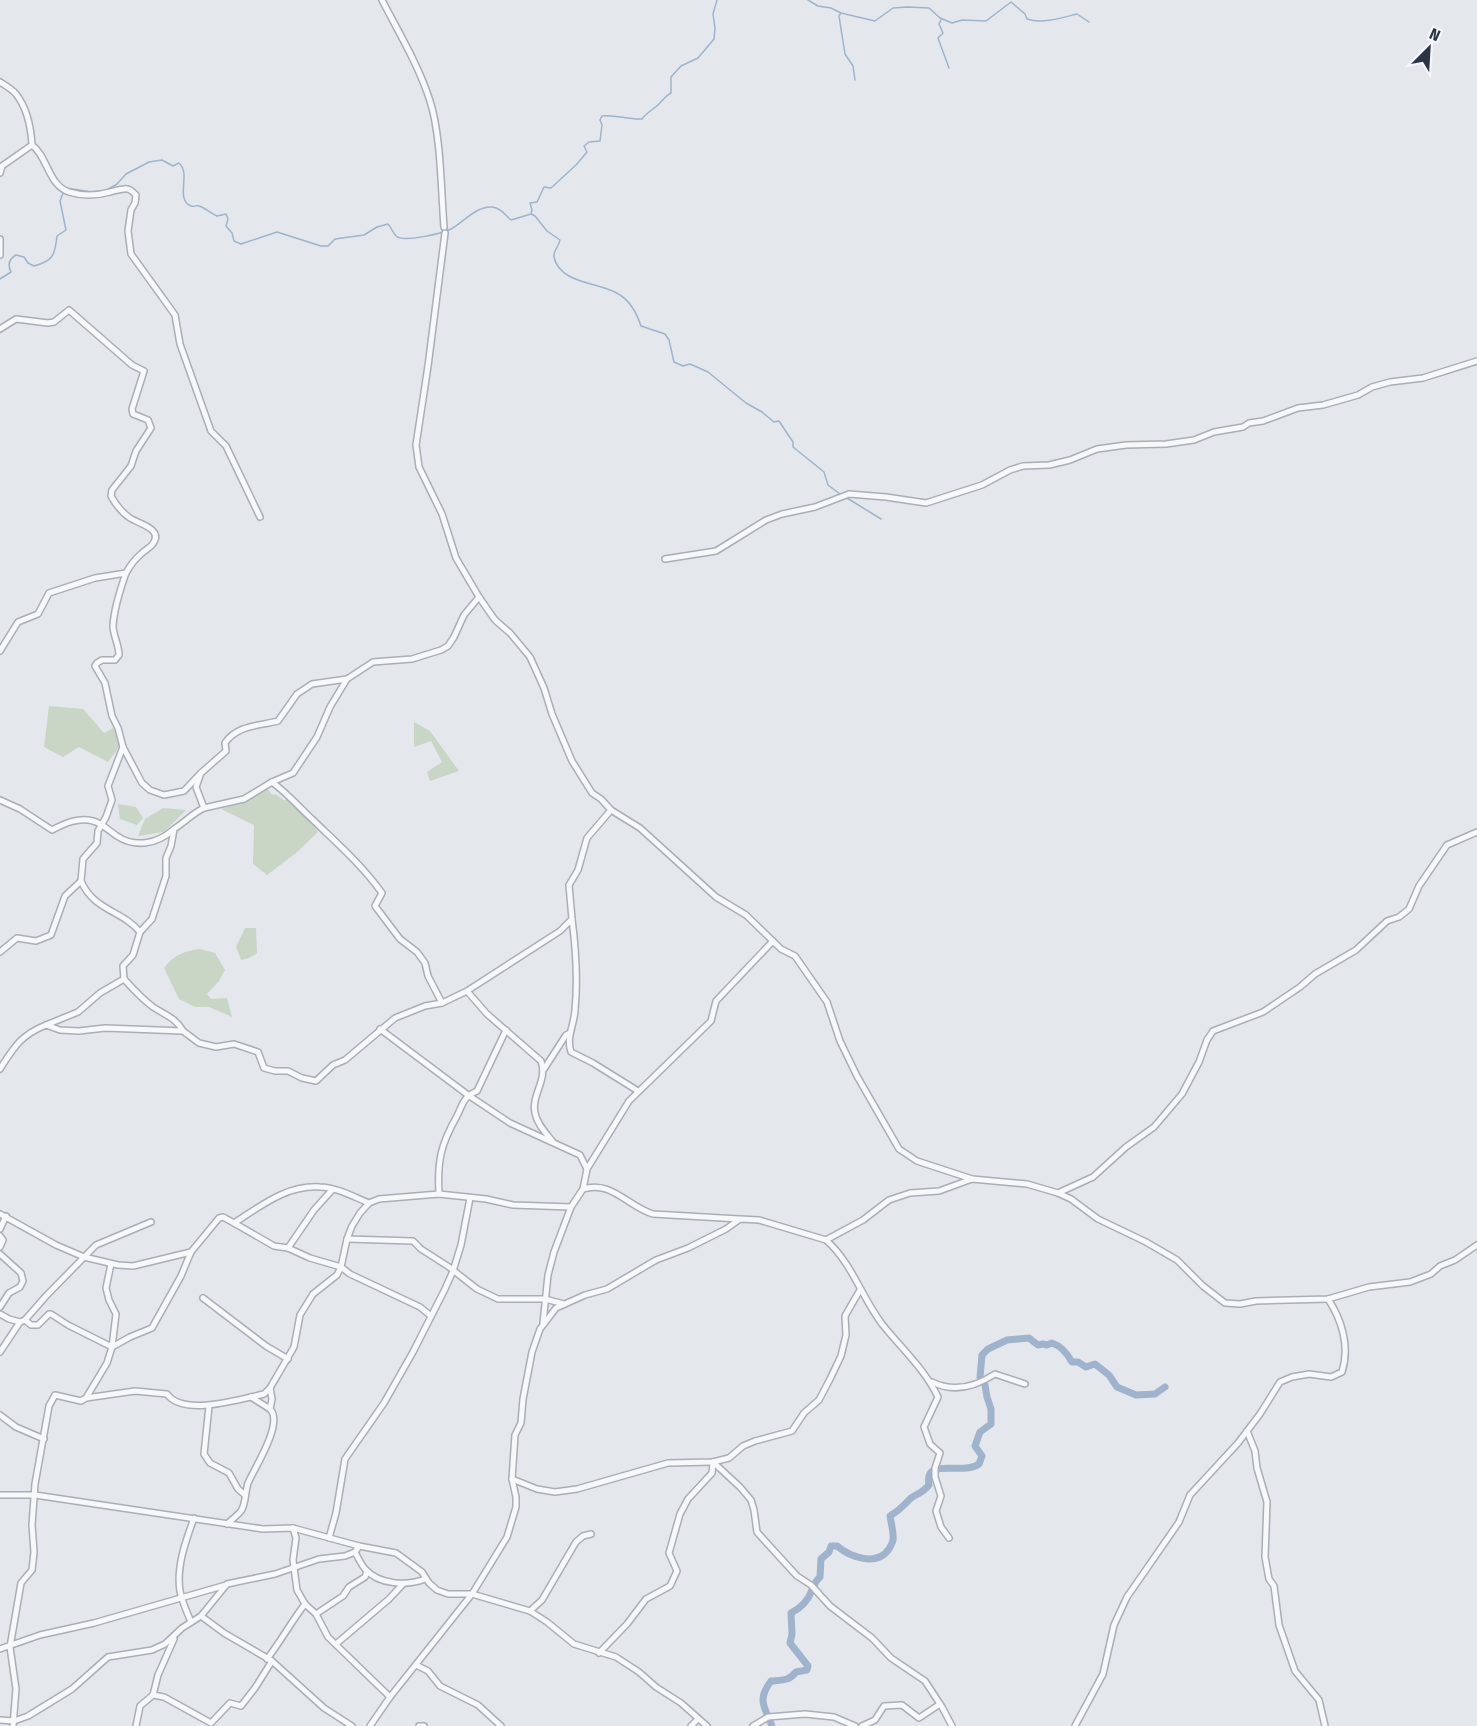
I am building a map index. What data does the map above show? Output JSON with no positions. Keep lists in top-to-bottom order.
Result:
{
  "north": "top right"
}
